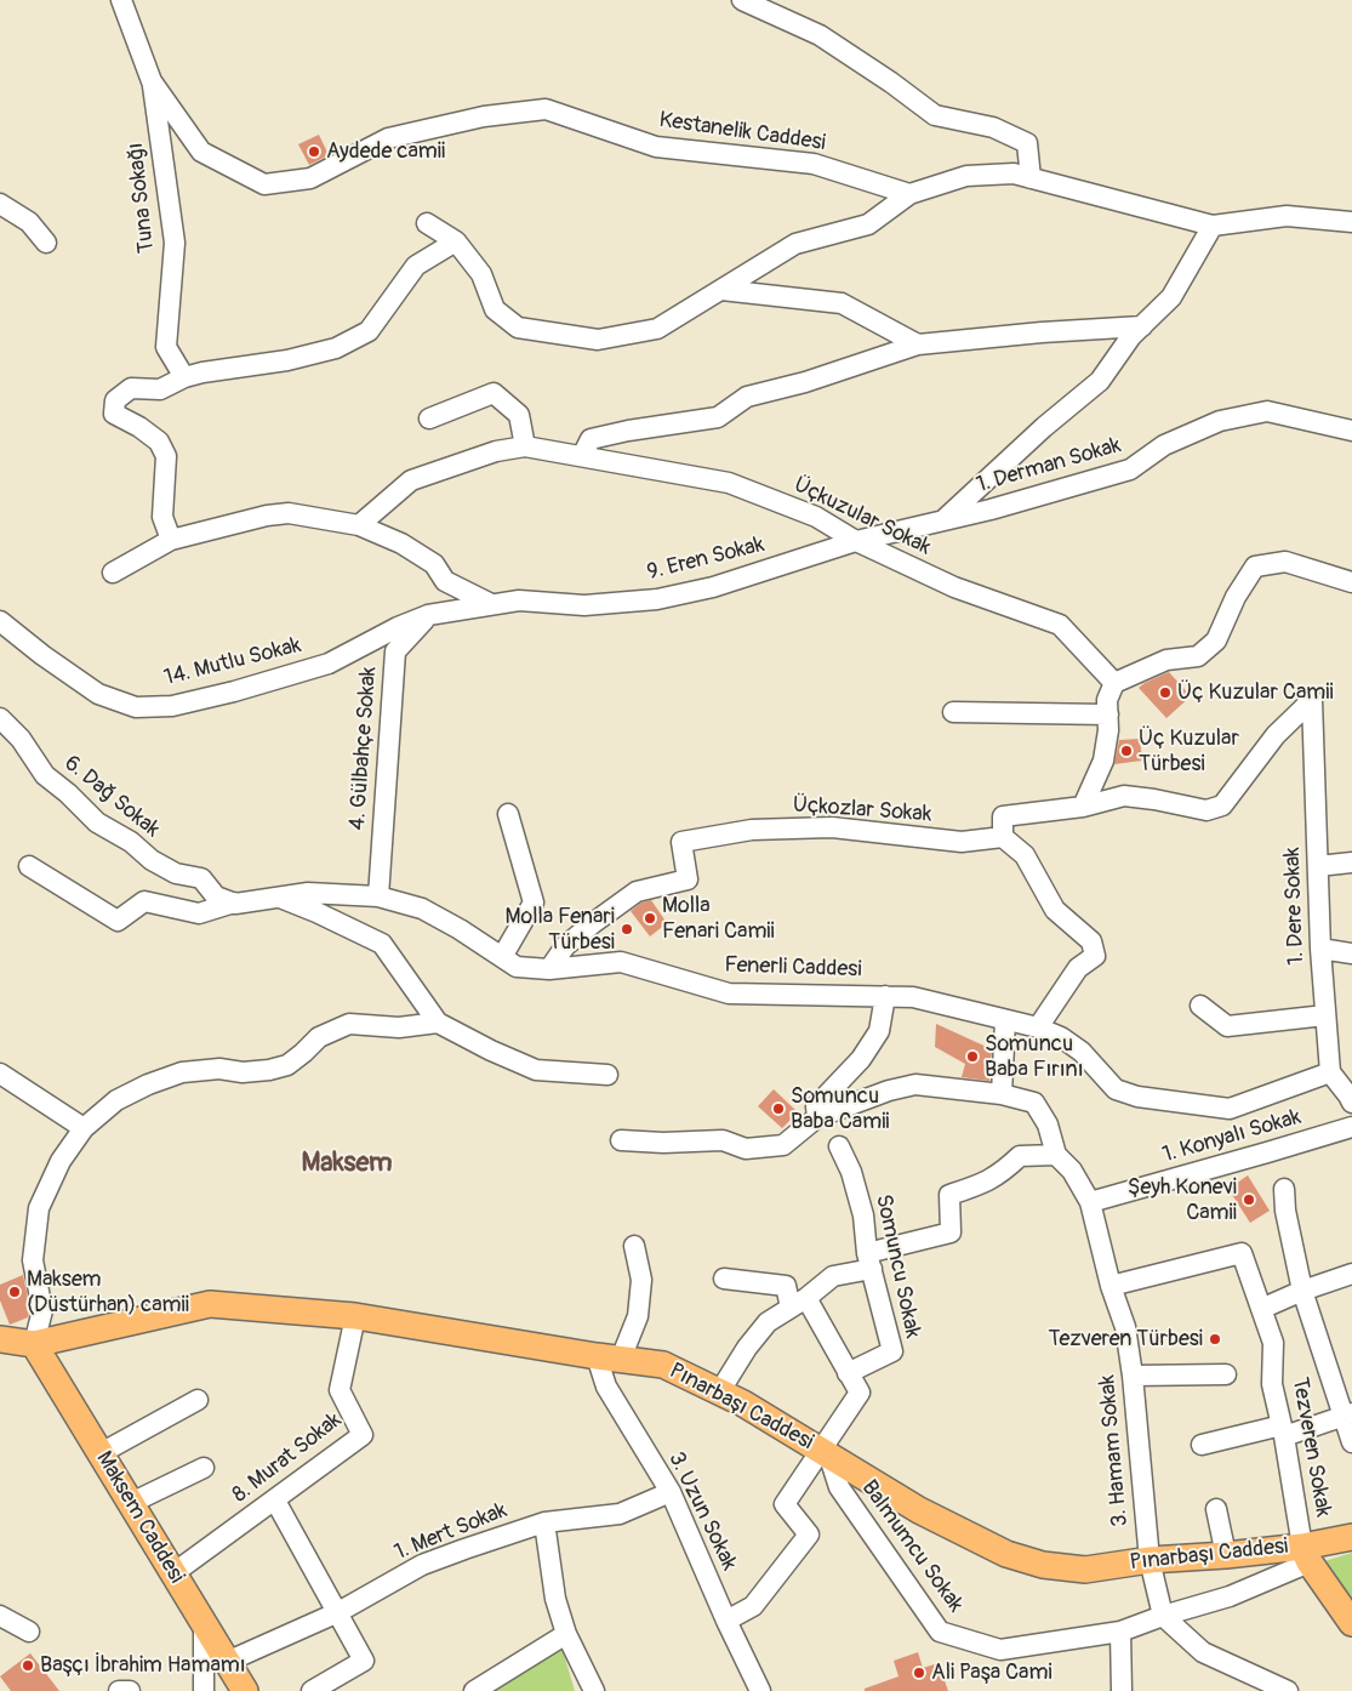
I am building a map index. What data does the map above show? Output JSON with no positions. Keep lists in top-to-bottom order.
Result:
{
  "streets": {
    "main road": ["Pınarbaşı Caddesi", "Maksem Caddesi"],
    "street": [
      "Kestanelik Caddesi",
      "Tuna Sokağı",
      "1. Derman Sokak",
      "Üçkuzular Sokak",
      "9. Eren Sokak",
      "14. Mutlu Sokak",
      "4. Gülbahçe Sokak",
      "6. Dağ Sokak",
      "Üçkozlar Sokak",
      "1. Dere Sokak",
      "Fenerli Caddesi",
      "1. Konyalı Sokak",
      "Somuncu Sokak",
      "Tezveren Sokak",
      "3. Hamam Sokak",
      "8. Murat Sokak",
      "3. Uzun Sokak",
      "1. Mert Sokak",
      "Balmumcu Sokak"
    ]
  },
  "crossings": [
    ["Kestanelik Caddesi", "Tuna Sokağı"],
    ["1. Derman Sokak", "Üçkuzular Sokak"],
    ["1. Derman Sokak", "9. Eren Sokak"],
    ["Üçkuzular Sokak", "9. Eren Sokak"],
    ["9. Eren Sokak", "14. Mutlu Sokak"],
    ["14. Mutlu Sokak", "4. Gülbahçe Sokak"],
    ["4. Gülbahçe Sokak", "Fenerli Caddesi"],
    ["Üçkozlar Sokak", "Fenerli Caddesi"],
    ["1. Dere Sokak", "Fenerli Caddesi"],
    ["1. Konyalı Sokak", "3. Hamam Sokak"],
    ["Pınarbaşı Caddesi", "Tezveren Sokak"],
    ["Pınarbaşı Caddesi", "3. Hamam Sokak"],
    ["Pınarbaşı Caddesi", "8. Murat Sokak"],
    ["Pınarbaşı Caddesi", "3. Uzun Sokak"],
    ["Pınarbaşı Caddesi", "Maksem Caddesi"],
    ["Pınarbaşı Caddesi", "Balmumcu Sokak"],
    ["Tezveren Sokak", "3. Hamam Sokak"],
    ["Tezveren Sokak", "Balmumcu Sokak"],
    ["3. Hamam Sokak", "Balmumcu Sokak"],
    ["8. Murat Sokak", "Maksem Caddesi"],
    ["3. Uzun Sokak", "1. Mert Sokak"],
    ["Maksem Caddesi", "1. Mert Sokak"]
  ],
  "districts": ["Maksem"],
  "places": [
    "Aydede camii",
    "Üç Kuzular Camii",
    "Üç Kuzular Türbesi",
    "Molla Fenari Camii",
    "Molla Fenari Türbesi",
    "Somuncu Baba Fırını",
    "Somuncu Baba Camii",
    "Şeyh Konevi Camii",
    "Maksem (Düstürhan) camii",
    "Tezveren Türbesi",
    "Başçı İbrahim Hamamı",
    "Ali Paşa Cami"
  ]
}
